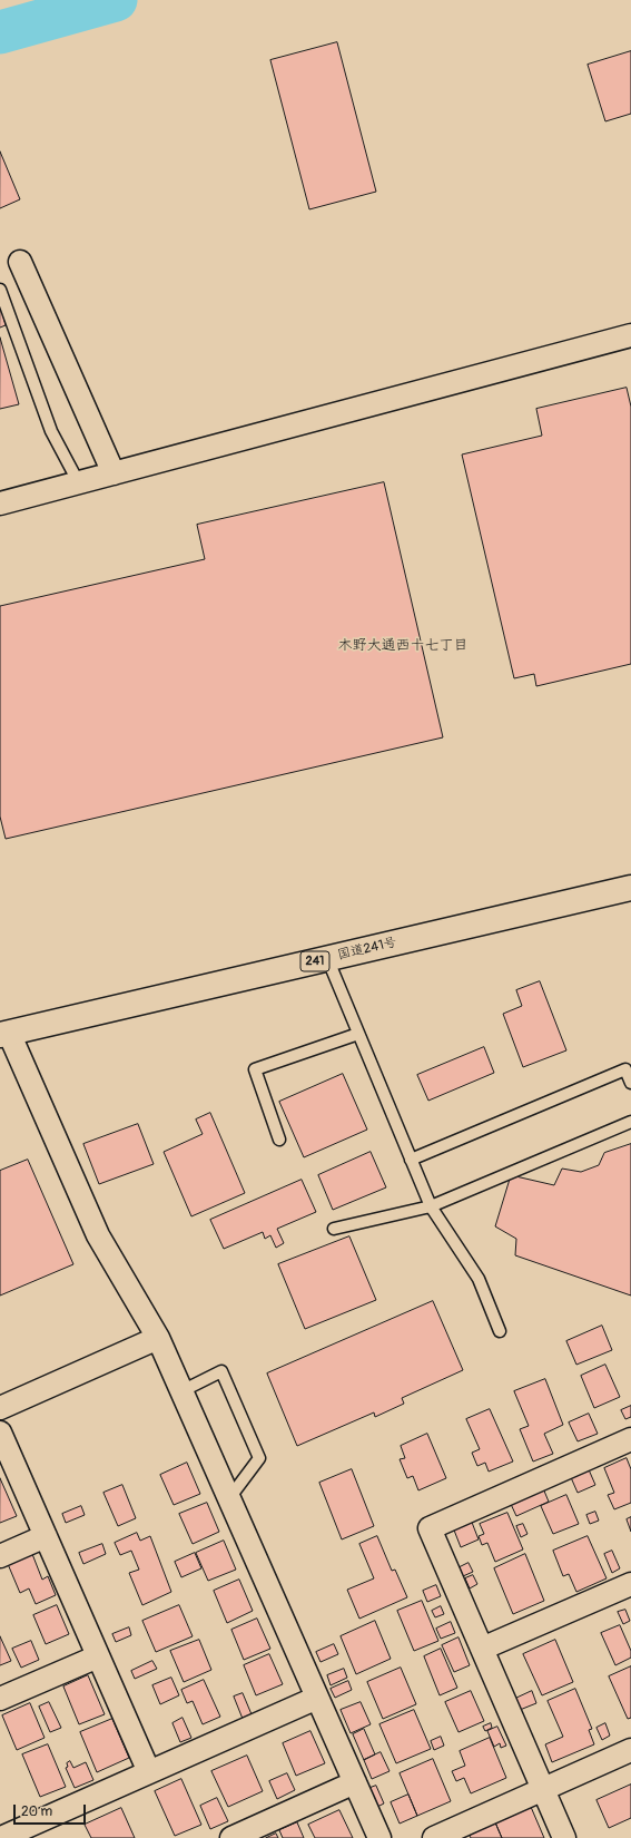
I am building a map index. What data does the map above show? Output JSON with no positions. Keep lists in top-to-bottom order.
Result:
{
  "streets": {
    "highway": ["国道241号", "241"]
  },
  "districts": ["木野大通西十七丁目"],
  "scale_bar": "20 m"
}
